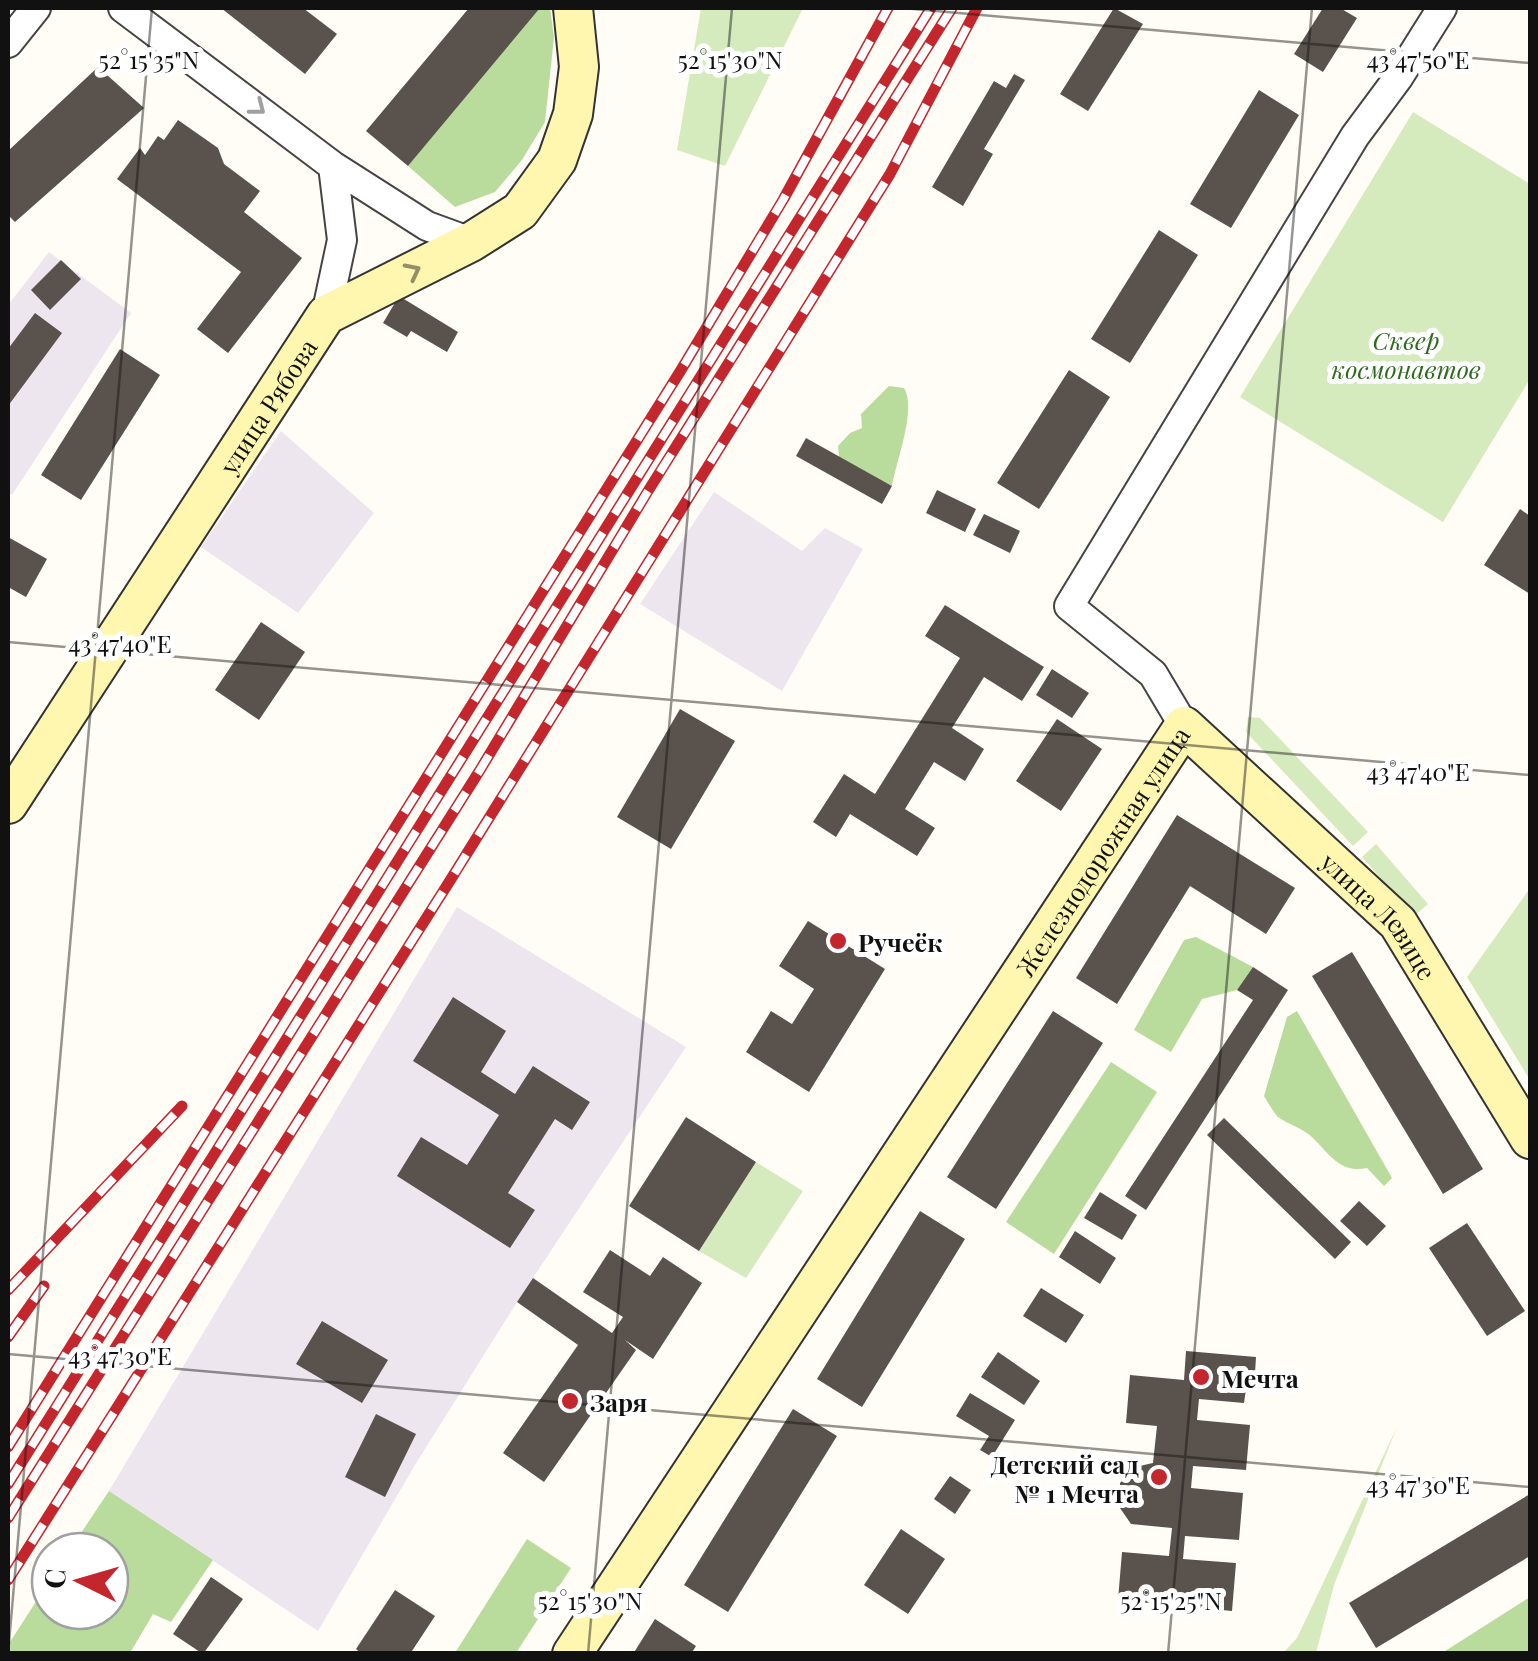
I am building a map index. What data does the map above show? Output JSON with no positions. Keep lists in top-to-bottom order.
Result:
{
  "streets": {
    "street": ["улица Рябова", "Железнодорожная улица", "улица Левице"]
  },
  "crossings": [
    ["Железнодорожная улица", "улица Левице"]
  ],
  "parks": ["Сквер космонавтов"],
  "places": [
    "Ручеёк",
    "Мечта",
    "Заря",
    "Детский сад № 1 Мечта"
  ],
  "north": "left",
  "coordinates": [
    "52°15'35\"N",
    "52°15'30\"N",
    "43°47'50\"E",
    "43°47'40\"E",
    "43°47'30\"E",
    "52°15'25\"N"
  ]
}
